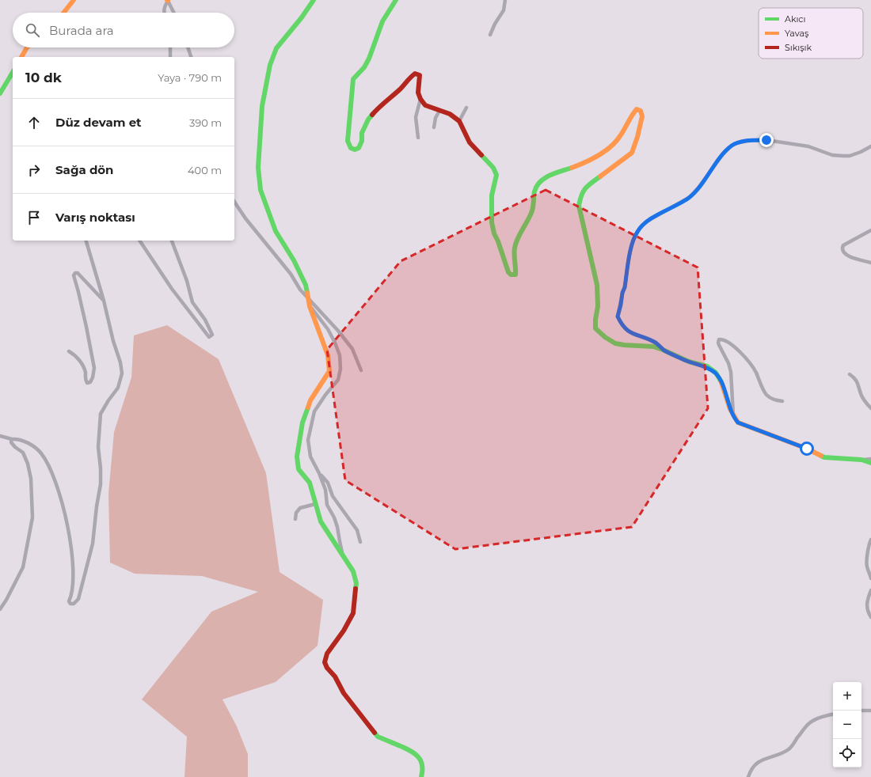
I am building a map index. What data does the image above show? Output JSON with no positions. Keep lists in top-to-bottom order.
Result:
{
  "legend": ["Akıcı", "Yavaş", "Sıkışık"],
  "page": {
    "search": "Burada ara",
    "heading": ["10 dk", "Yaya · 790 m"],
    "list": [
      ["Düz devam et", "390 m"],
      ["Sağa dön", "400 m"],
      "Varış noktası"
    ],
    "map_buttons": ["+", "−"]
  }
}
